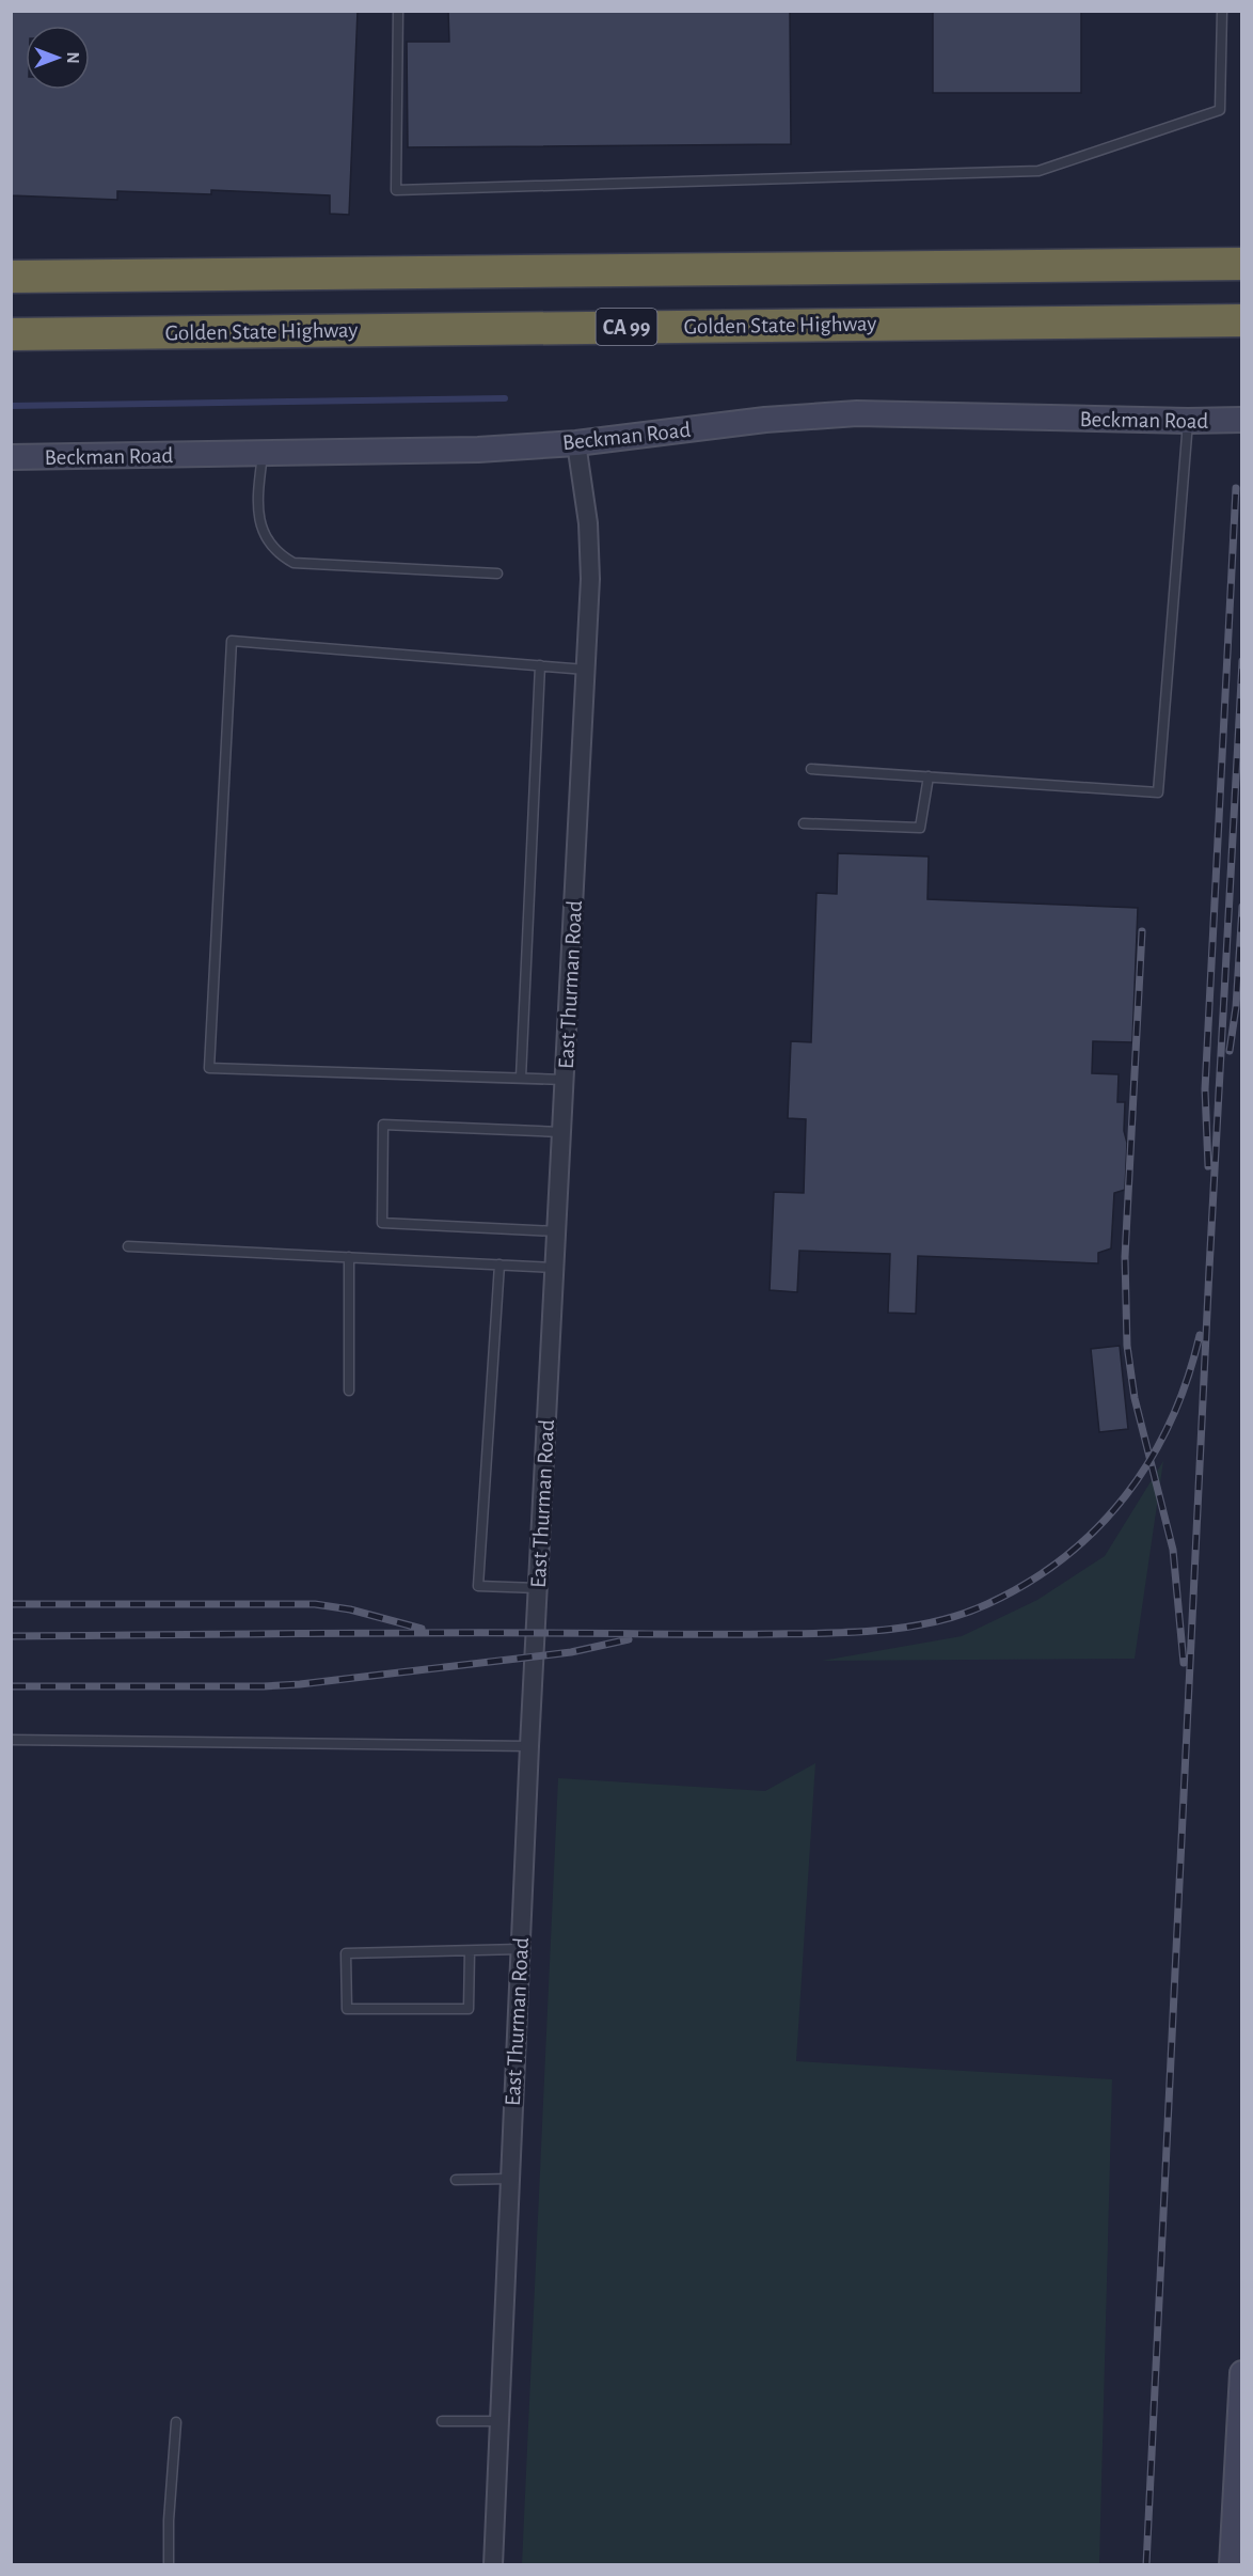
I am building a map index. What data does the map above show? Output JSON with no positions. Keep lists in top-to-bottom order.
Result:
{
  "streets": {
    "highway": ["Golden State Highway", "CA 99"],
    "street": ["Beckman Road", "East Thurman Road"]
  },
  "crossings": [
    ["Beckman Road", "East Thurman Road"]
  ],
  "north": "right"
}
